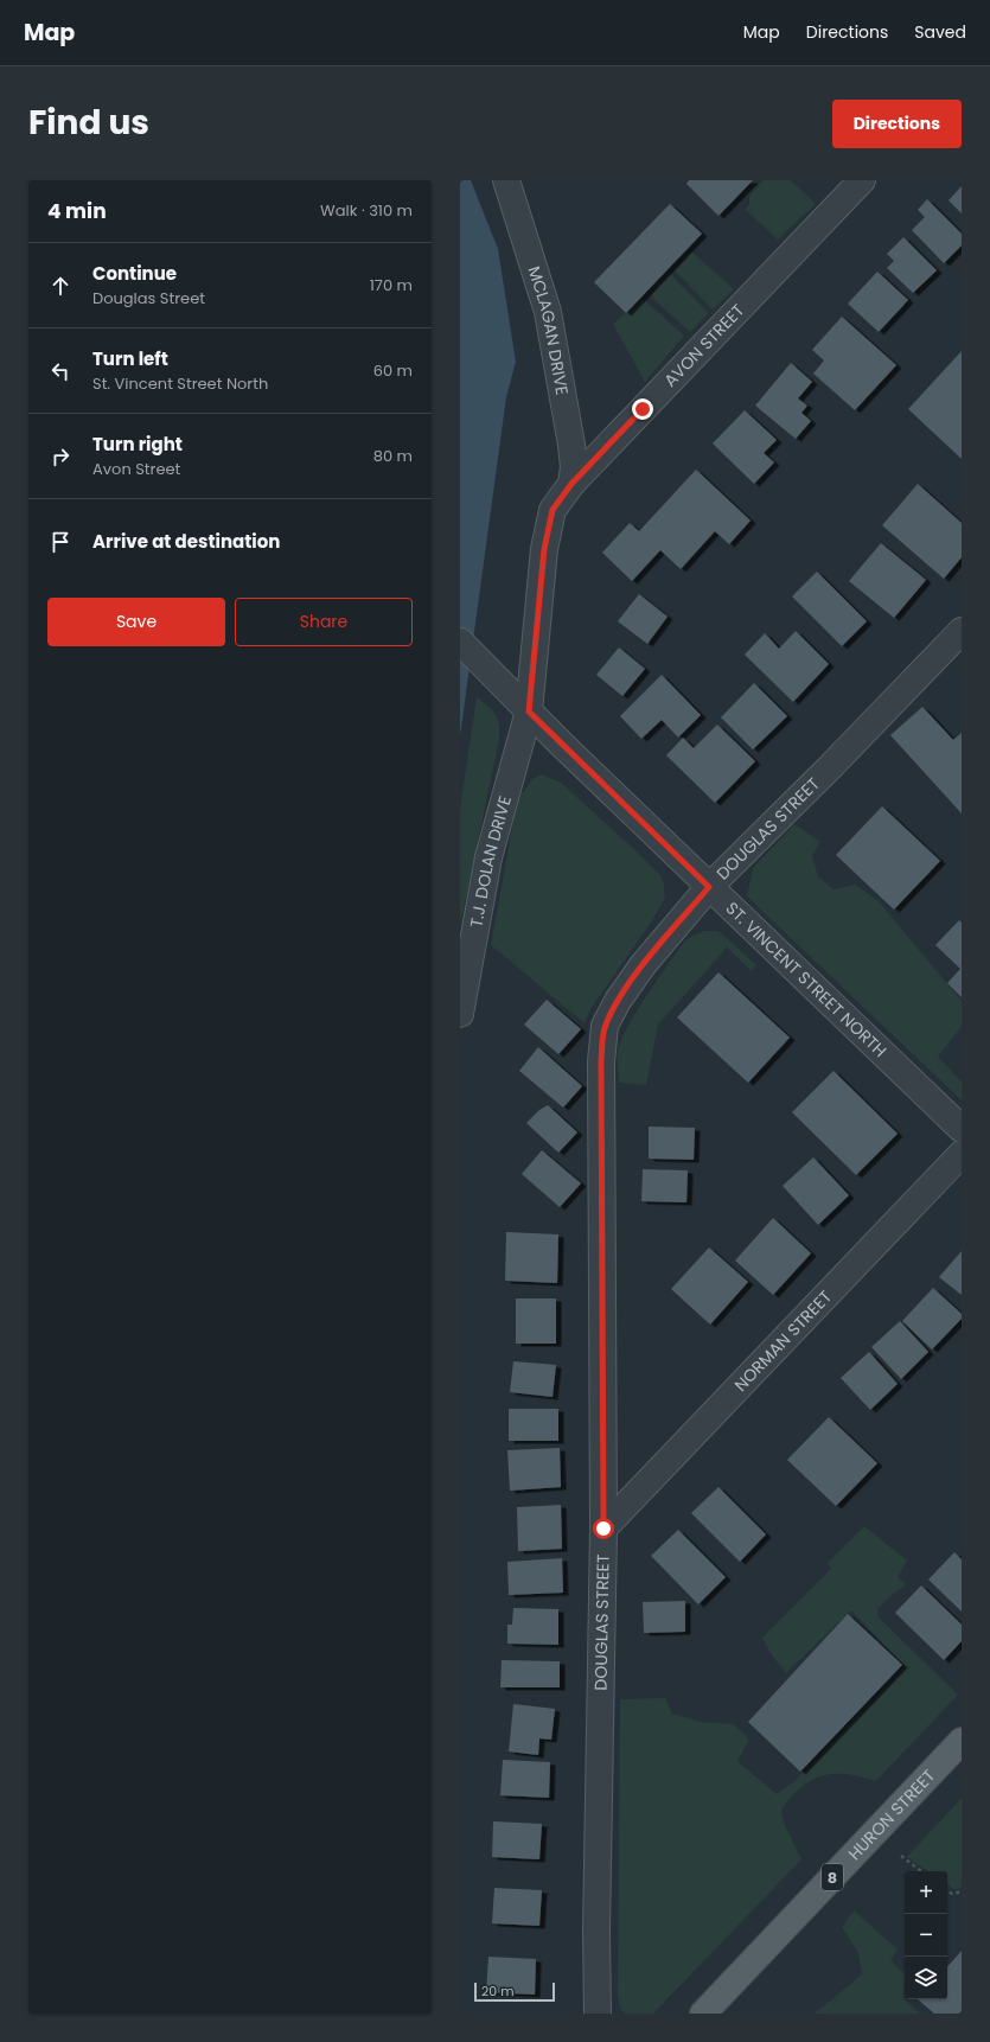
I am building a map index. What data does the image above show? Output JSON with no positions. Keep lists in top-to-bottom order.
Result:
{
  "streets": {
    "main road": ["HURON STREET", "8"],
    "street": [
      "MCLAGAN DRIVE",
      "AVON STREET",
      "DOUGLAS STREET",
      "T.J. DOLAN DRIVE",
      "ST. VINCENT STREET NORTH",
      "NORMAN STREET"
    ]
  },
  "crossings": [
    ["MCLAGAN DRIVE", "AVON STREET"],
    ["AVON STREET", "T.J. DOLAN DRIVE"],
    ["AVON STREET", "ST. VINCENT STREET NORTH"],
    ["DOUGLAS STREET", "ST. VINCENT STREET NORTH"],
    ["DOUGLAS STREET", "NORMAN STREET"],
    ["T.J. DOLAN DRIVE", "ST. VINCENT STREET NORTH"]
  ],
  "scale_bar": "20 m",
  "page": {
    "header": "Map",
    "nav": ["Map", "Directions", "Saved"],
    "title": "Find us",
    "buttons": [
      "Directions",
      ["Save", "Share"]
    ],
    "heading": ["4 min", "Walk · 310 m"],
    "list": [
      ["Continue", "Douglas Street", "170 m"],
      ["Turn left", "St. Vincent Street North", "60 m"],
      ["Turn right", "Avon Street", "80 m"],
      "Arrive at destination"
    ],
    "map_buttons": ["+", "−"],
    "scale": "20 m"
  }
}
